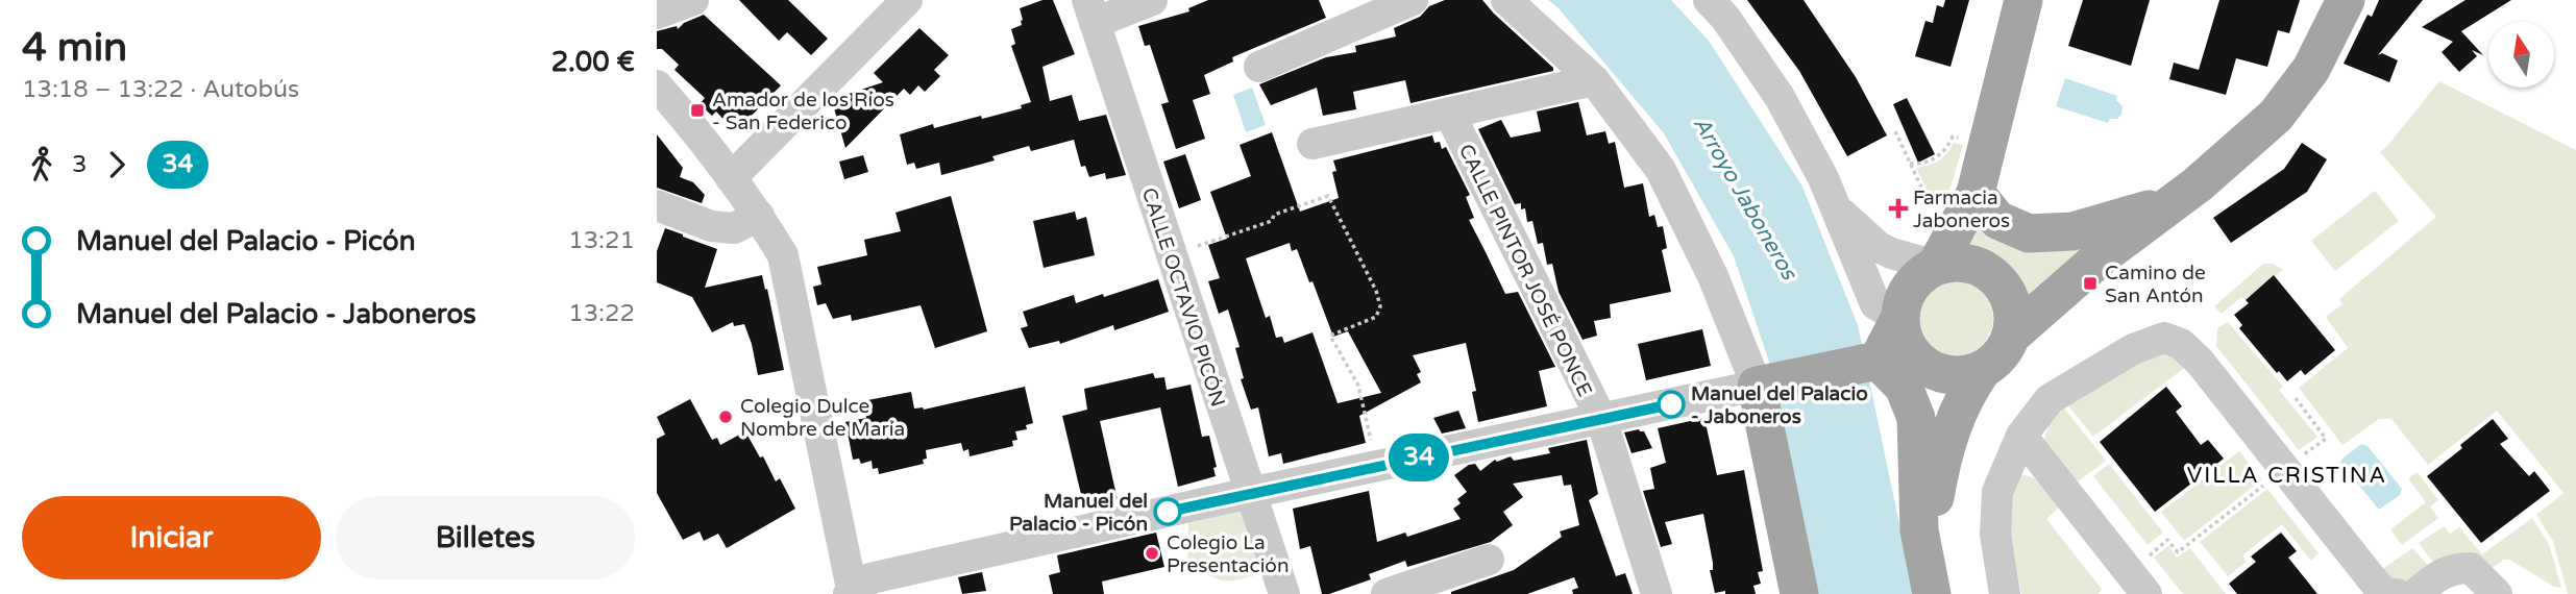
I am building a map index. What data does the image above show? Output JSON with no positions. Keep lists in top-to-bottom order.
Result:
{
  "streets": {
    "street": ["CALLE PINTOR JOSÉ PONCE", "CALLE OCTAVIO PICÓN"]
  },
  "districts": ["VILLA CRISTINA"],
  "water": ["Arroyo Jaboneros"],
  "places": {
    "transit": ["Amador de los Ríos - San Federico", "Camino de San Antón"],
    "health": ["Farmacia Jaboneros"],
    "other": [
      "Manuel del Palacio - Jaboneros",
      "Colegio Dulce Nombre de María",
      "Manuel del Palacio - Picón",
      "Colegio La Presentación"
    ]
  },
  "lines": ["bus line 34"],
  "north": "top",
  "page": {
    "heading": ["4 min", "13:18 – 13:22 · Autobús", "2.00 €"],
    "on_map": "34",
    "legs": ["3", "34"],
    "list": [
      {
        "name": "Manuel del Palacio - Picón",
        "value": "13:21"
      },
      {
        "name": "Manuel del Palacio - Jaboneros",
        "value": "13:22"
      }
    ],
    "buttons": ["Iniciar", "Billetes"]
  }
}
